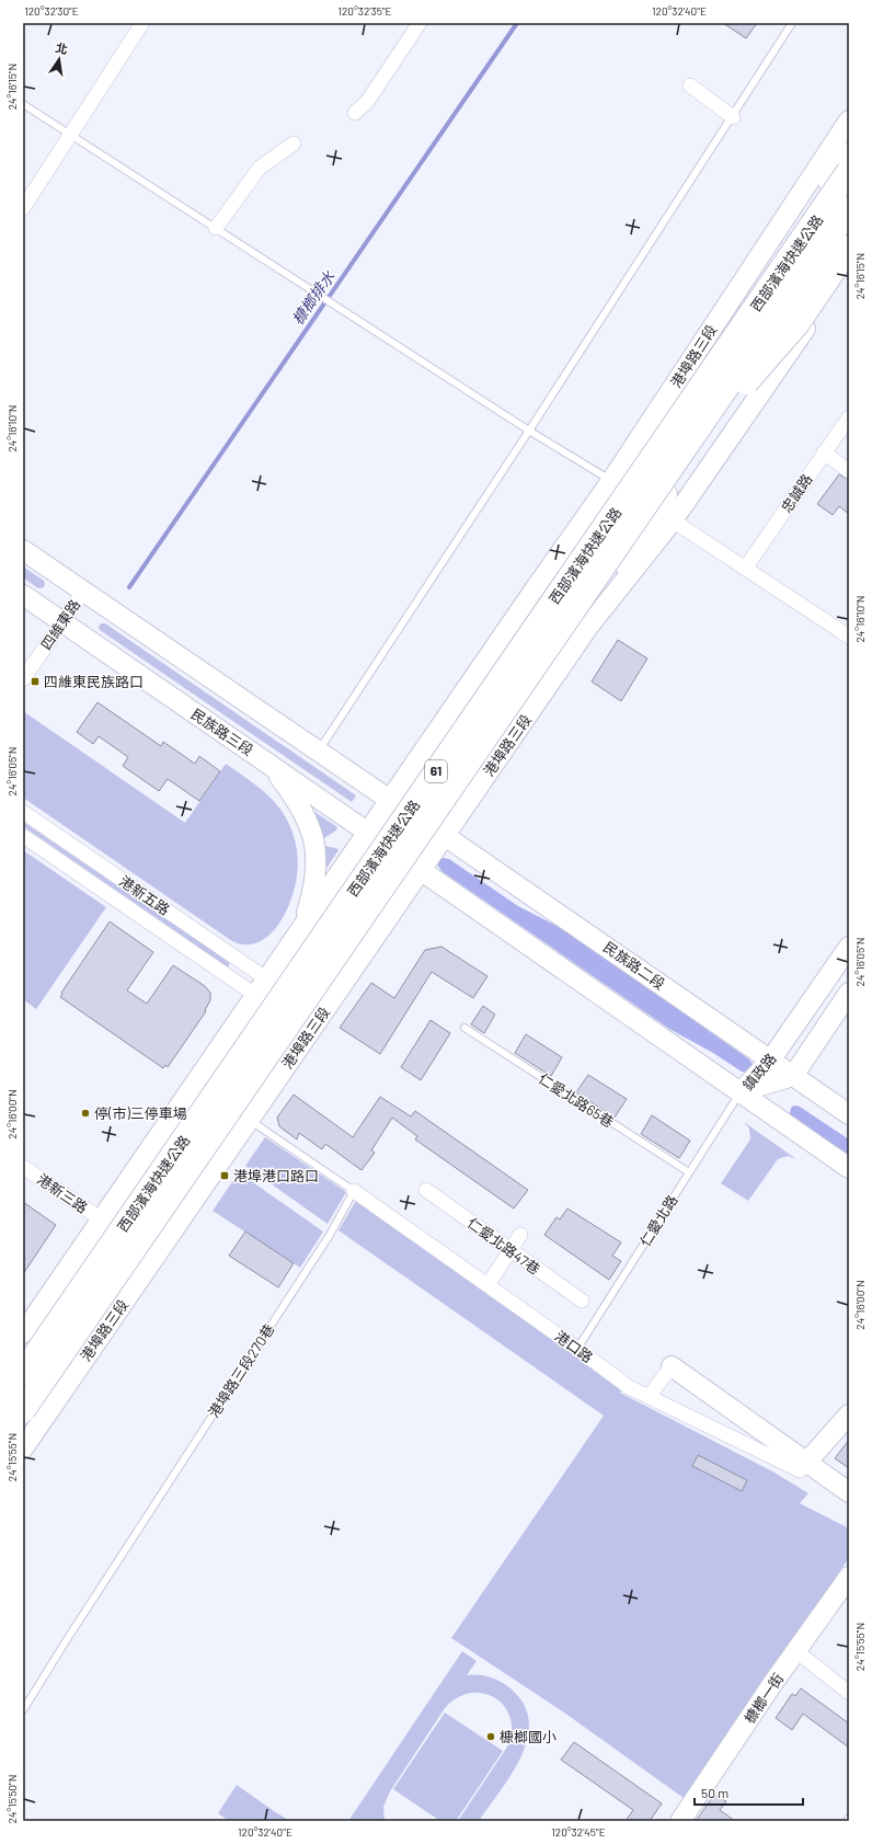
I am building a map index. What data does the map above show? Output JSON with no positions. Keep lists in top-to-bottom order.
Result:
{
  "streets": {
    "highway": ["西部濱海快速公路", "61"],
    "street": [
      "港埠路三段",
      "忠誠路",
      "四維東路",
      "民族路三段",
      "港新五路",
      "民族路二段",
      "鎮政路",
      "港新三路",
      "仁愛北路47巷",
      "港口路",
      "槺榔一街"
    ],
    "lane": ["仁愛北路65巷", "仁愛北路", "港埠路三段270巷"]
  },
  "crossings": [
    ["港埠路三段", "民族路三段"],
    ["港埠路三段", "港新五路"],
    ["港埠路三段", "民族路二段"],
    ["港埠路三段", "港新三路"],
    ["四維東路", "民族路三段"],
    ["民族路二段", "鎮政路"],
    ["鎮政路", "仁愛北路"],
    ["仁愛北路65巷", "仁愛北路"],
    ["仁愛北路", "港口路"],
    ["港口路", "港埠路三段270巷"]
  ],
  "water": ["槺榔排水"],
  "places": {
    "transit": ["四維東民族路口", "港埠港口路口"],
    "other": ["停(市)三停車場", "槺榔國小"]
  },
  "scale_bar": "50 m",
  "north": "top",
  "coordinates": [
    "120°32'30\"E",
    "120°32'35\"E",
    "120°32'40\"E",
    "24°16'15\"N",
    "24°16'10\"N",
    "24°16'05\"N",
    "24°16'00\"N",
    "24°15'55\"N",
    "24°15'50\"N",
    "120°32'45\"E"
  ]
}
